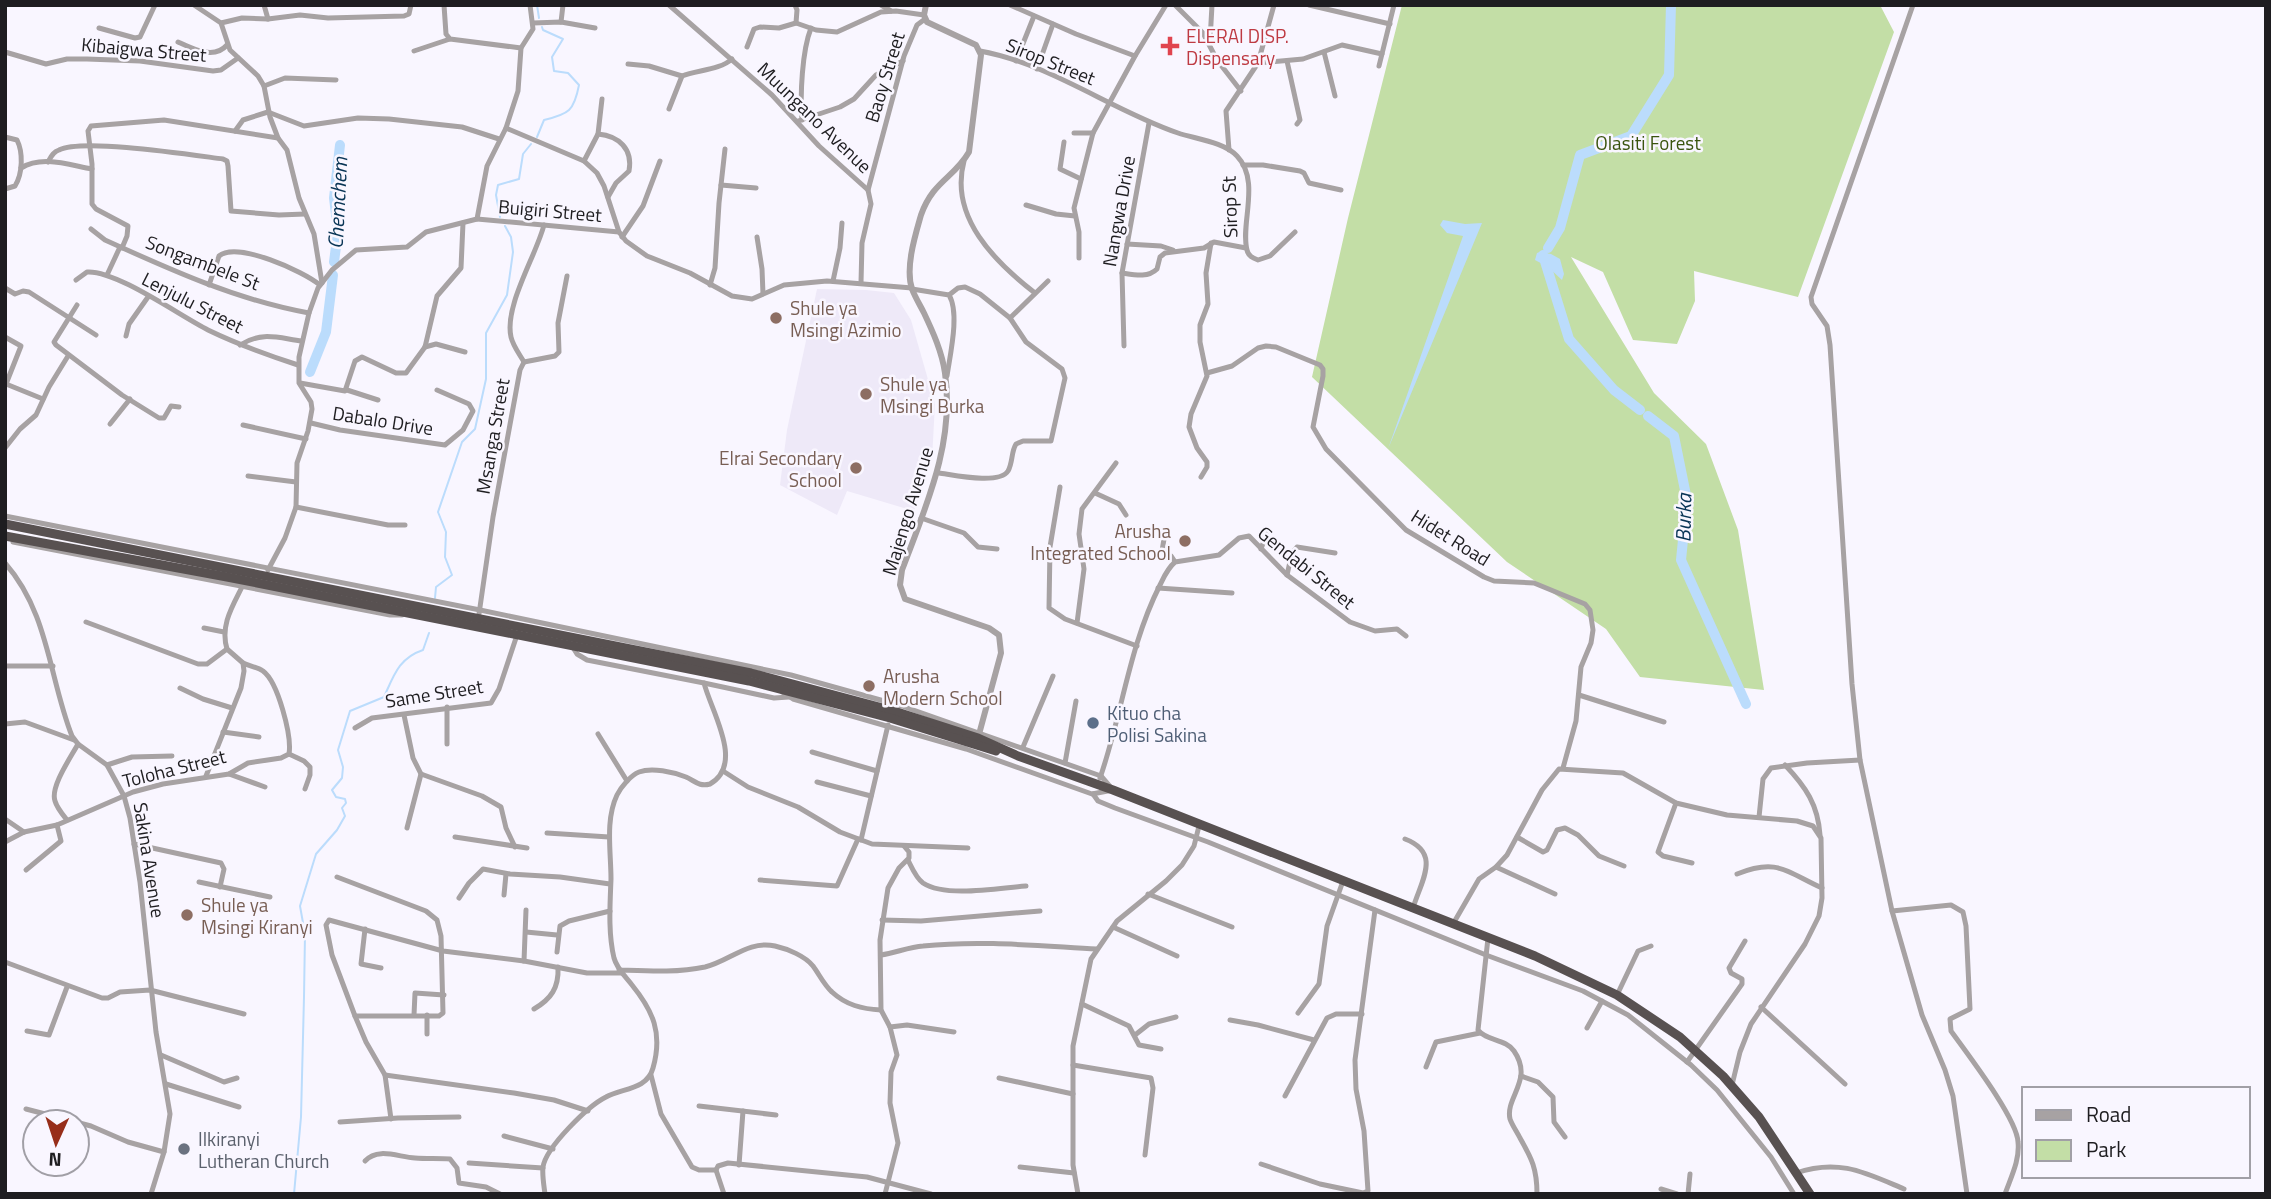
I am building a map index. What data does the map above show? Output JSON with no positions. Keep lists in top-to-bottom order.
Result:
{
  "streets": {
    "street": [
      "Kibaigwa Street",
      "Sirop Street",
      "Baoy Street",
      "Muungano Avenue",
      "Sirop St",
      "Buigiri Street",
      "Nangwa Drive",
      "Songambele St",
      "Lenjulu Street",
      "Dabalo Drive",
      "Msanga Street",
      "Majengo Avenue",
      "Hidet Road",
      "Gendabi Street",
      "Same Street",
      "Toloha Street",
      "Sakina Avenue"
    ]
  },
  "crossings": [
    ["Sirop Street", "Sirop St"],
    ["Baoy Street", "Muungano Avenue"],
    ["Sirop St", "Nangwa Drive"],
    ["Buigiri Street", "Msanga Street"],
    ["Toloha Street", "Sakina Avenue"]
  ],
  "water": ["Chemchem", "Burka"],
  "parks": ["Olasiti Forest"],
  "places": {
    "health": ["ELERAI DISP. Dispensary"],
    "other": [
      "Shule ya Msingi Azimio",
      "Shule ya Msingi Burka",
      "Elrai Secondary School",
      "Arusha Integrated School",
      "Arusha Modern School",
      "Kituo cha Polisi Sakina",
      "Shule ya Msingi Kiranyi",
      "Ilkiranyi Lutheran Church"
    ]
  },
  "legend": ["Road", "Park"],
  "north": "bottom"
}
